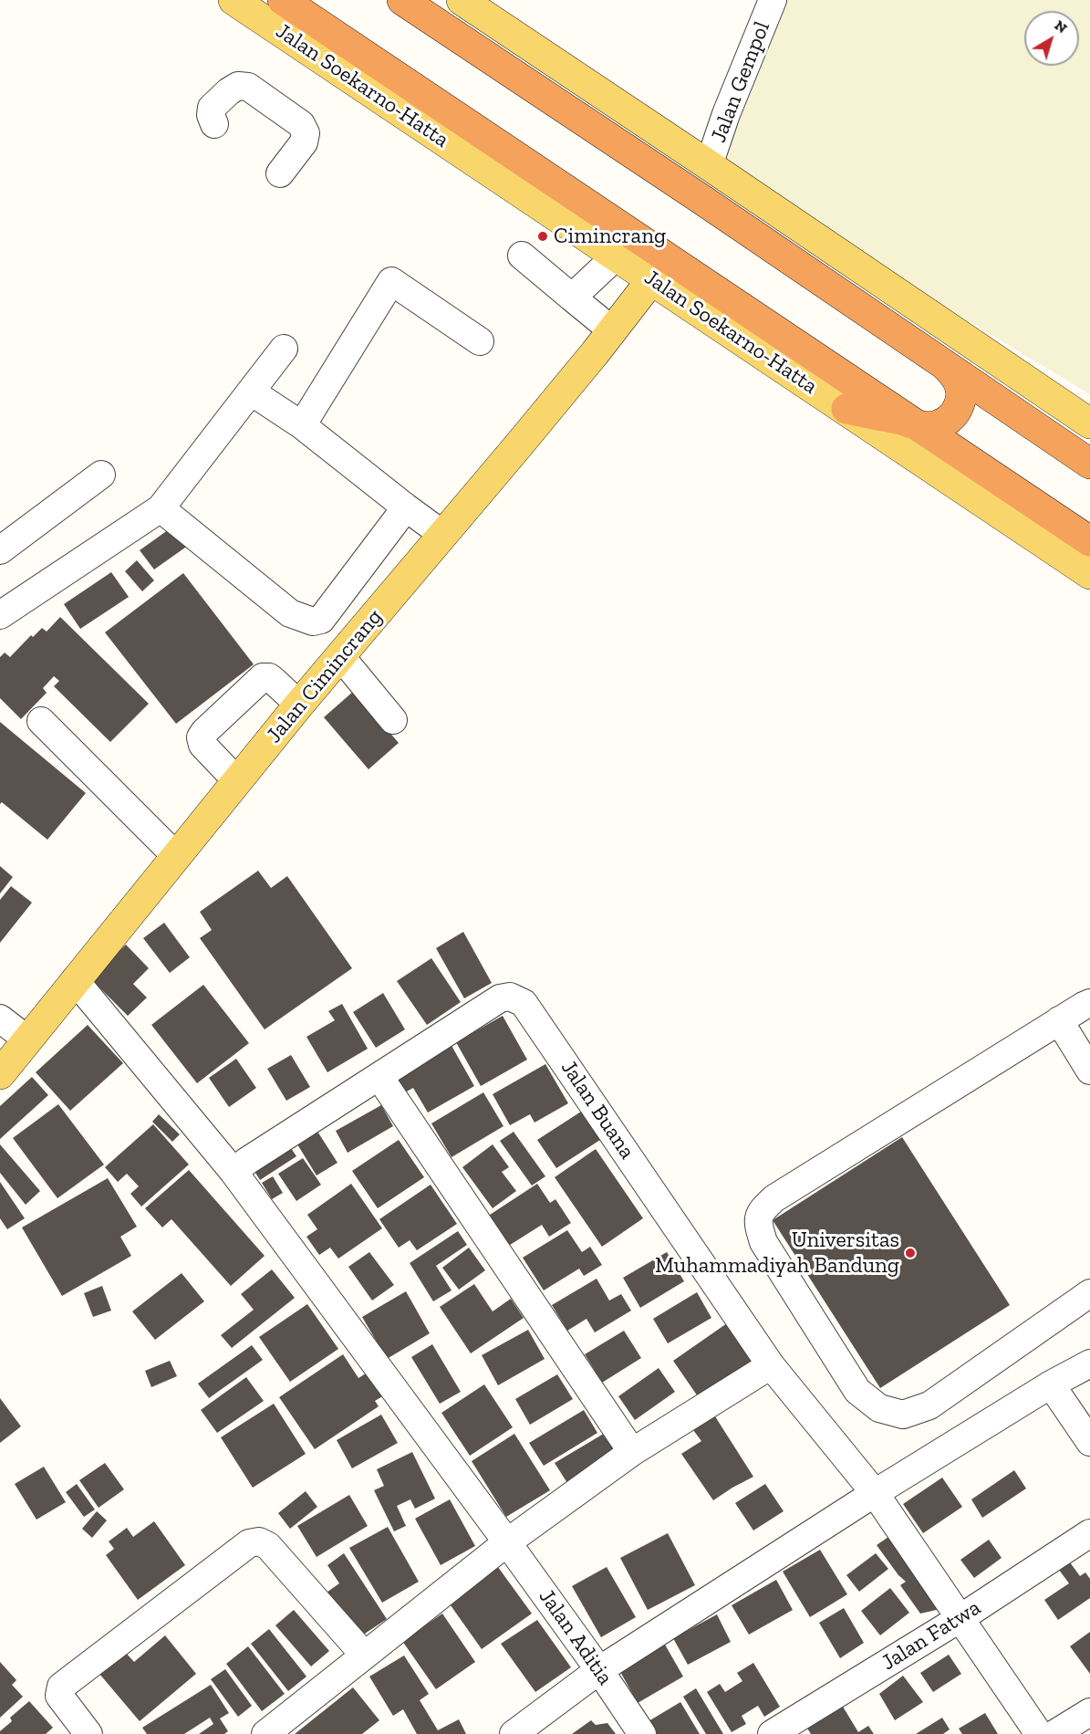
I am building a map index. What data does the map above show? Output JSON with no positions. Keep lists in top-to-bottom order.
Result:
{
  "streets": {
    "highway": ["Jalan Soekarno-Hatta"],
    "main road": ["Jalan Cimincrang"],
    "street": [
      "Jalan Gempol",
      "Jalan Buana",
      "Jalan Fatwa",
      "Jalan Aditia"
    ]
  },
  "crossings": [
    ["Jalan Soekarno-Hatta", "Jalan Cimincrang"],
    ["Jalan Cimincrang", "Jalan Aditia"],
    ["Jalan Buana", "Jalan Fatwa"],
    ["Jalan Buana", "Jalan Aditia"]
  ],
  "places": ["Cimincrang", "Universitas Muhammadiyah Bandung"],
  "north": "top right"
}
